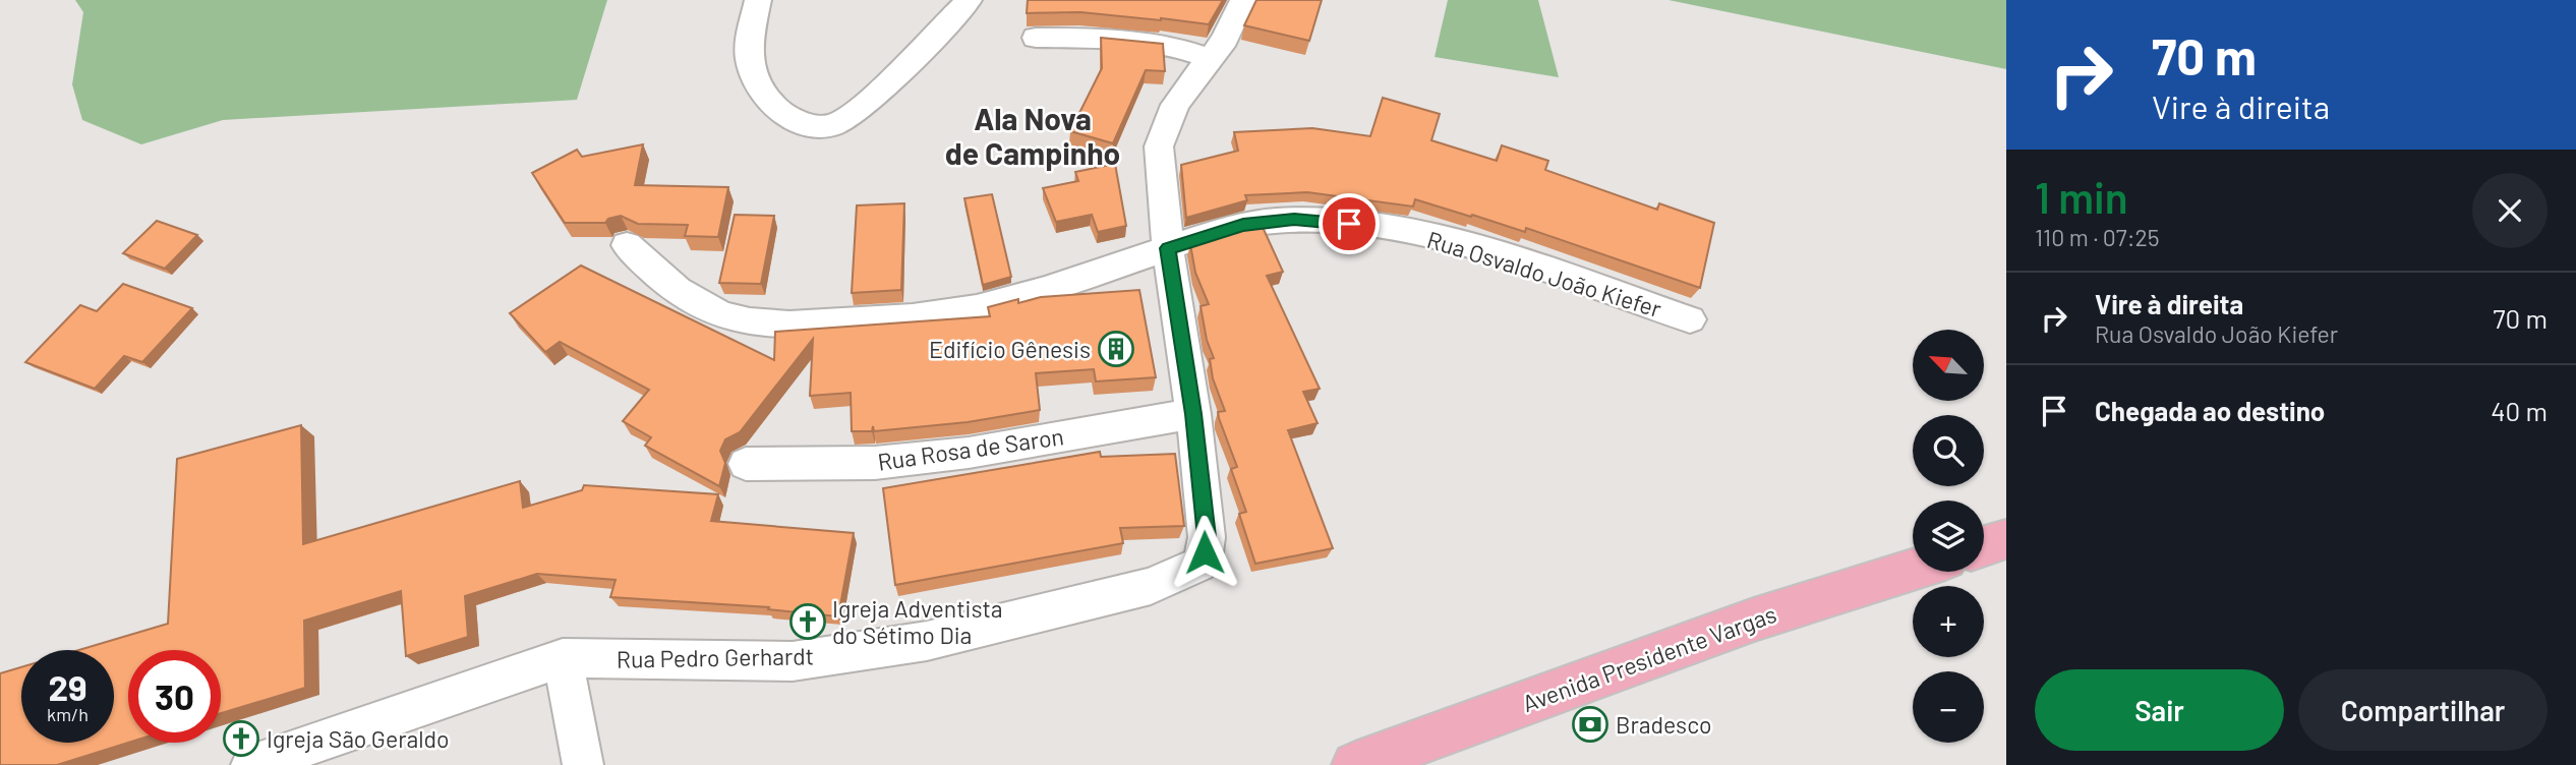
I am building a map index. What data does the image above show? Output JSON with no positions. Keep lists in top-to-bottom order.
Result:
{
  "streets": {
    "main road": ["Avenida Presidente Vargas"],
    "street": ["Rua Osvaldo João Kiefer", "Rua Rosa de Saron", "Rua Pedro Gerhardt"]
  },
  "crossings": [
    ["Rua Rosa de Saron", "Rua Pedro Gerhardt"]
  ],
  "districts": ["Ala Nova de Campinho"],
  "places": {
    "building": ["Edifício Gênesis"],
    "church": ["Igreja Adventista do Sétimo Dia", "Igreja São Geraldo"],
    "bank": ["Bradesco"]
  },
  "north": "top left",
  "page": {
    "turn": ["70 m", "Vire à direita"],
    "heading": ["1 min", "110 m · 07:25"],
    "list": [
      {
        "name": "Vire à direita",
        "note": "Rua Osvaldo João Kiefer",
        "value": "70 m"
      },
      {
        "name": "Chegada ao destino",
        "value": "40 m"
      }
    ],
    "map_buttons": ["+", "−"],
    "speed": "29 km/h",
    "limit": "30",
    "buttons": ["Sair", "Compartilhar"]
  }
}
